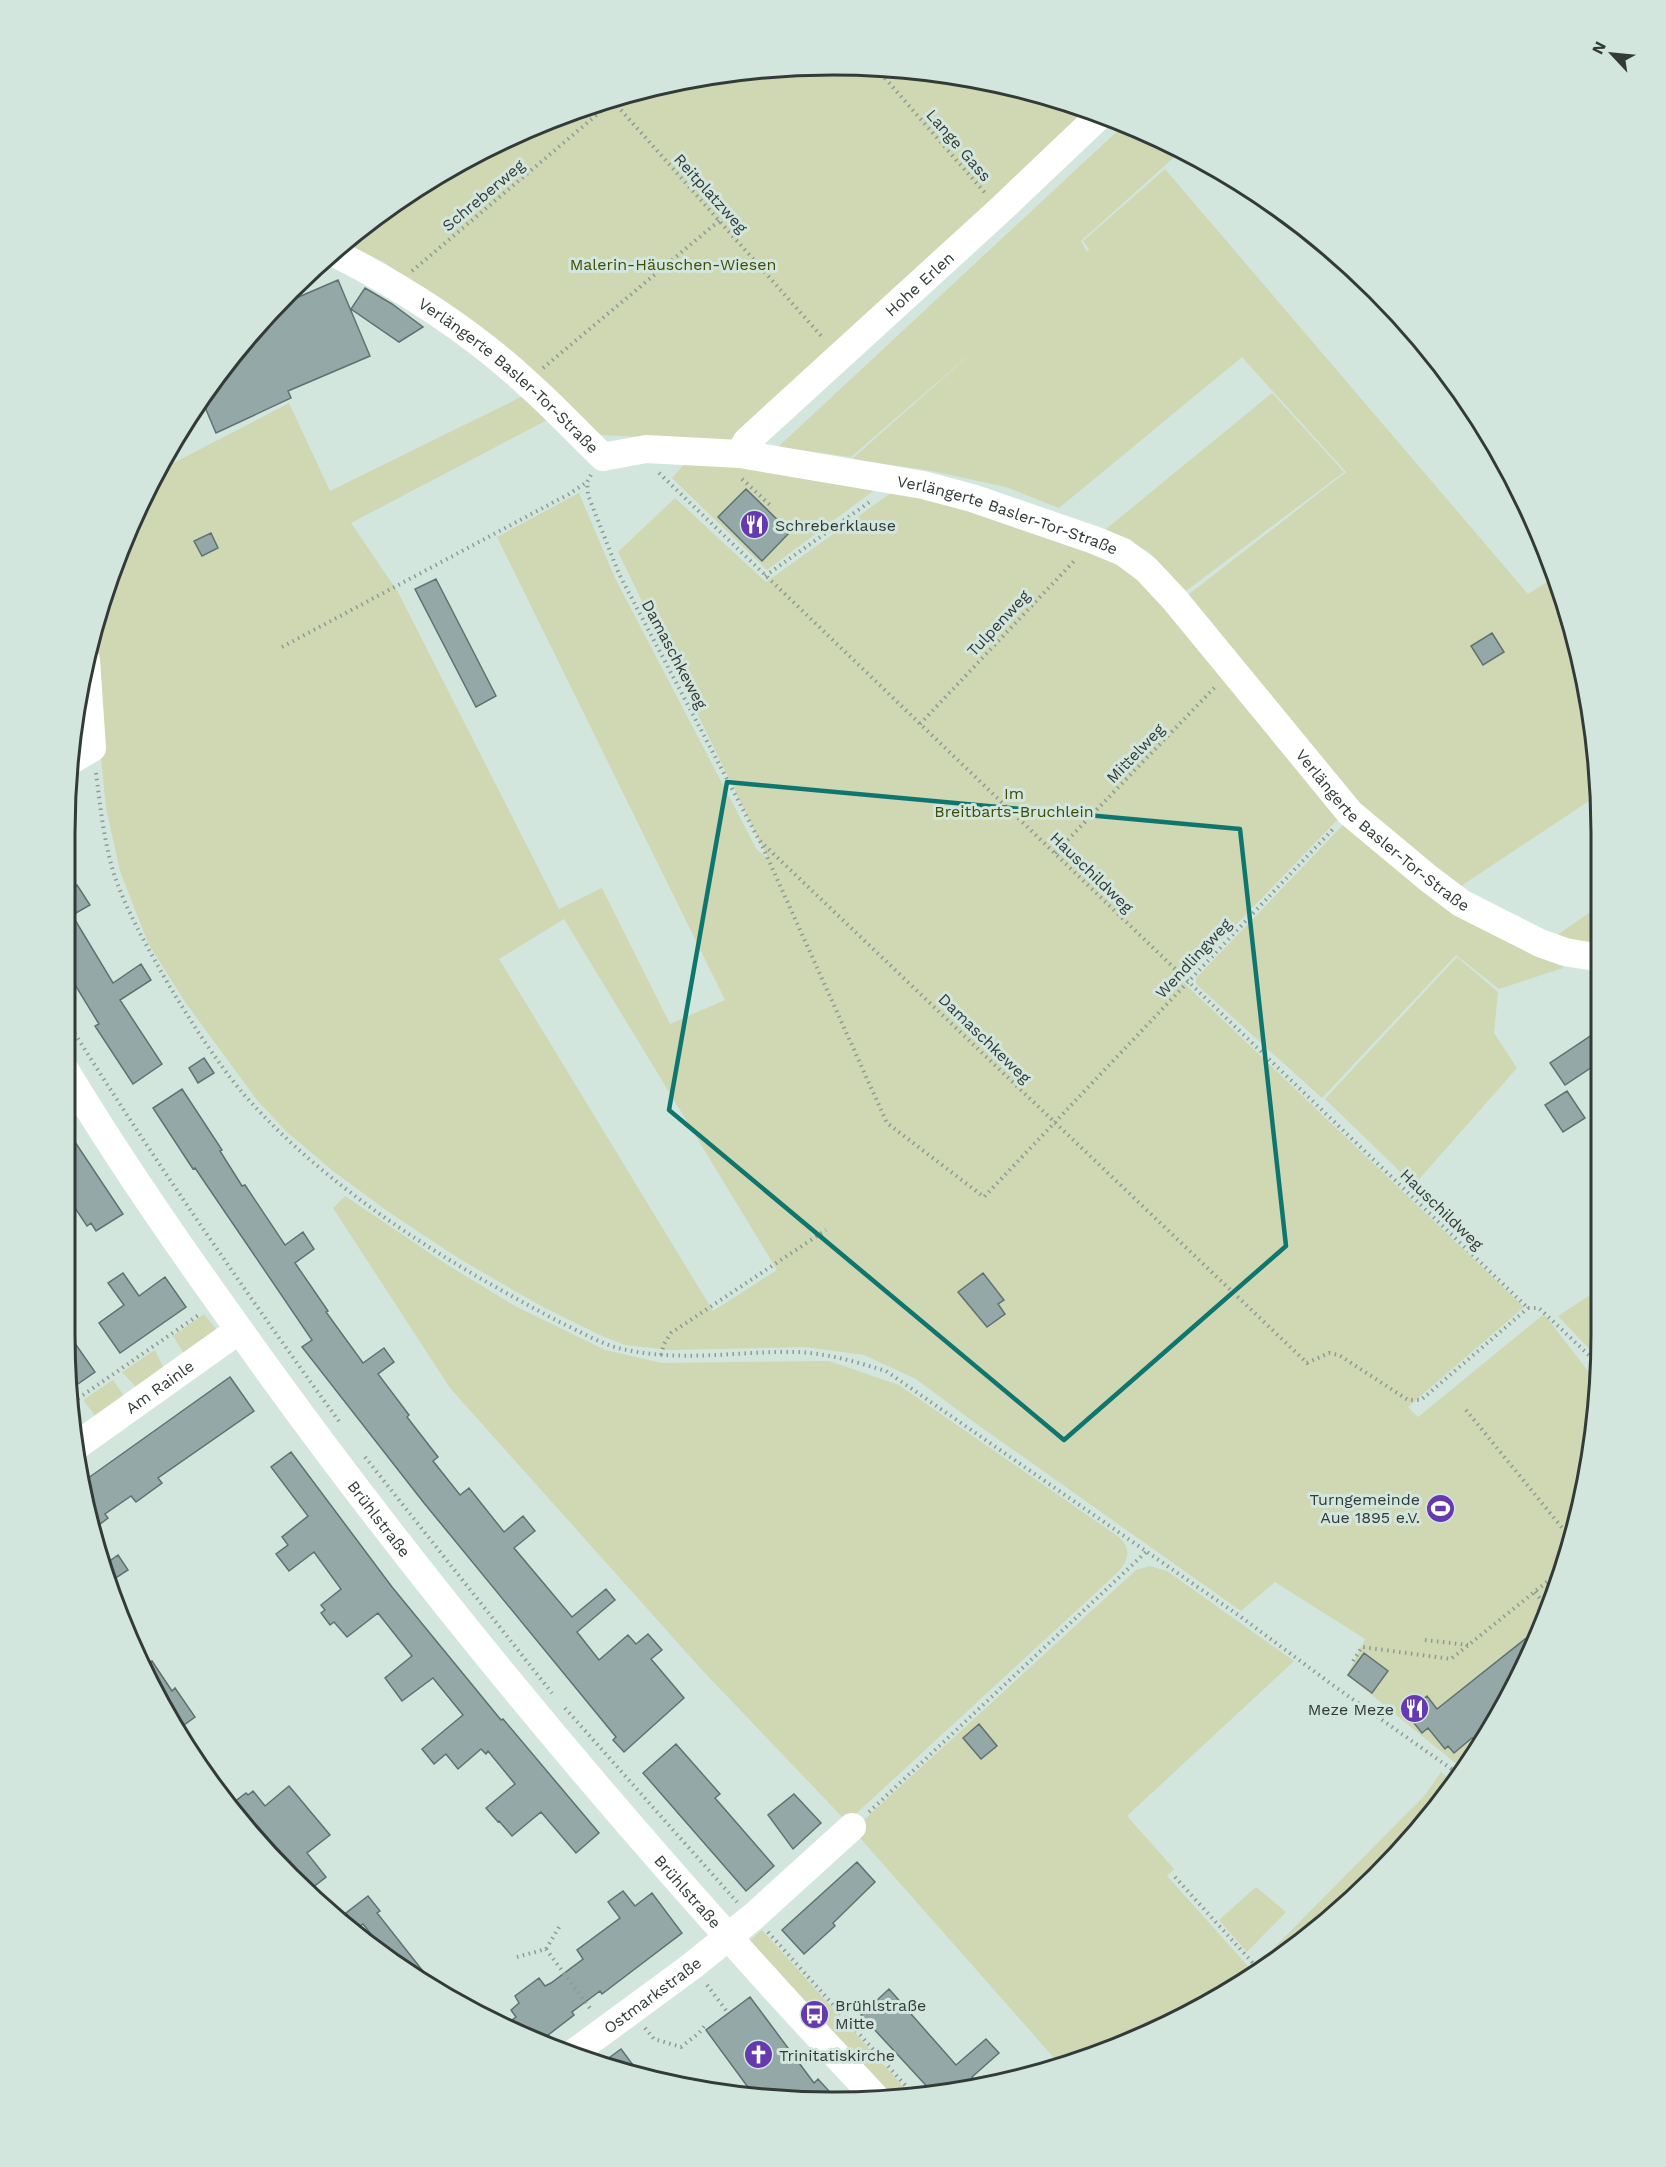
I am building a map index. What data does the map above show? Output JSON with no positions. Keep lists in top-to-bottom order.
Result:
{
  "streets": {
    "street": [
      "Hohe Erlen",
      "Verlängerte Basler-Tor-Straße",
      "Am Rainle",
      "Brühlstraße",
      "Ostmarkstraße"
    ],
    "path": [
      "Lange Gass",
      "Reitplatzweg",
      "Schreberweg",
      "Tulpenweg",
      "Damaschkeweg",
      "Mittelweg",
      "Hauschildweg",
      "Wendlingweg"
    ]
  },
  "crossings": [
    ["Lange Gass", "Hohe Erlen"],
    ["Reitplatzweg", "Hohe Erlen"],
    ["Schreberweg", "Verlängerte Basler-Tor-Straße"],
    ["Hohe Erlen", "Verlängerte Basler-Tor-Straße"],
    ["Verlängerte Basler-Tor-Straße", "Tulpenweg"],
    ["Verlängerte Basler-Tor-Straße", "Mittelweg"],
    ["Verlängerte Basler-Tor-Straße", "Hauschildweg"],
    ["Verlängerte Basler-Tor-Straße", "Wendlingweg"],
    ["Tulpenweg", "Hauschildweg"],
    ["Damaschkeweg", "Hauschildweg"],
    ["Damaschkeweg", "Wendlingweg"],
    ["Mittelweg", "Hauschildweg"],
    ["Hauschildweg", "Wendlingweg"],
    ["Am Rainle", "Brühlstraße"],
    ["Brühlstraße", "Ostmarkstraße"]
  ],
  "parks": ["Malerin-Häuschen-Wiesen", "Im Breitbarts-Bruchlein"],
  "places": {
    "restaurant": ["Schreberklause", "Meze Meze"],
    "sports": ["Turngemeinde Aue 1895 e.V."],
    "bus stop": ["Brühlstraße Mitte"],
    "church": ["Trinitatiskirche"]
  },
  "north": "top left"
}
